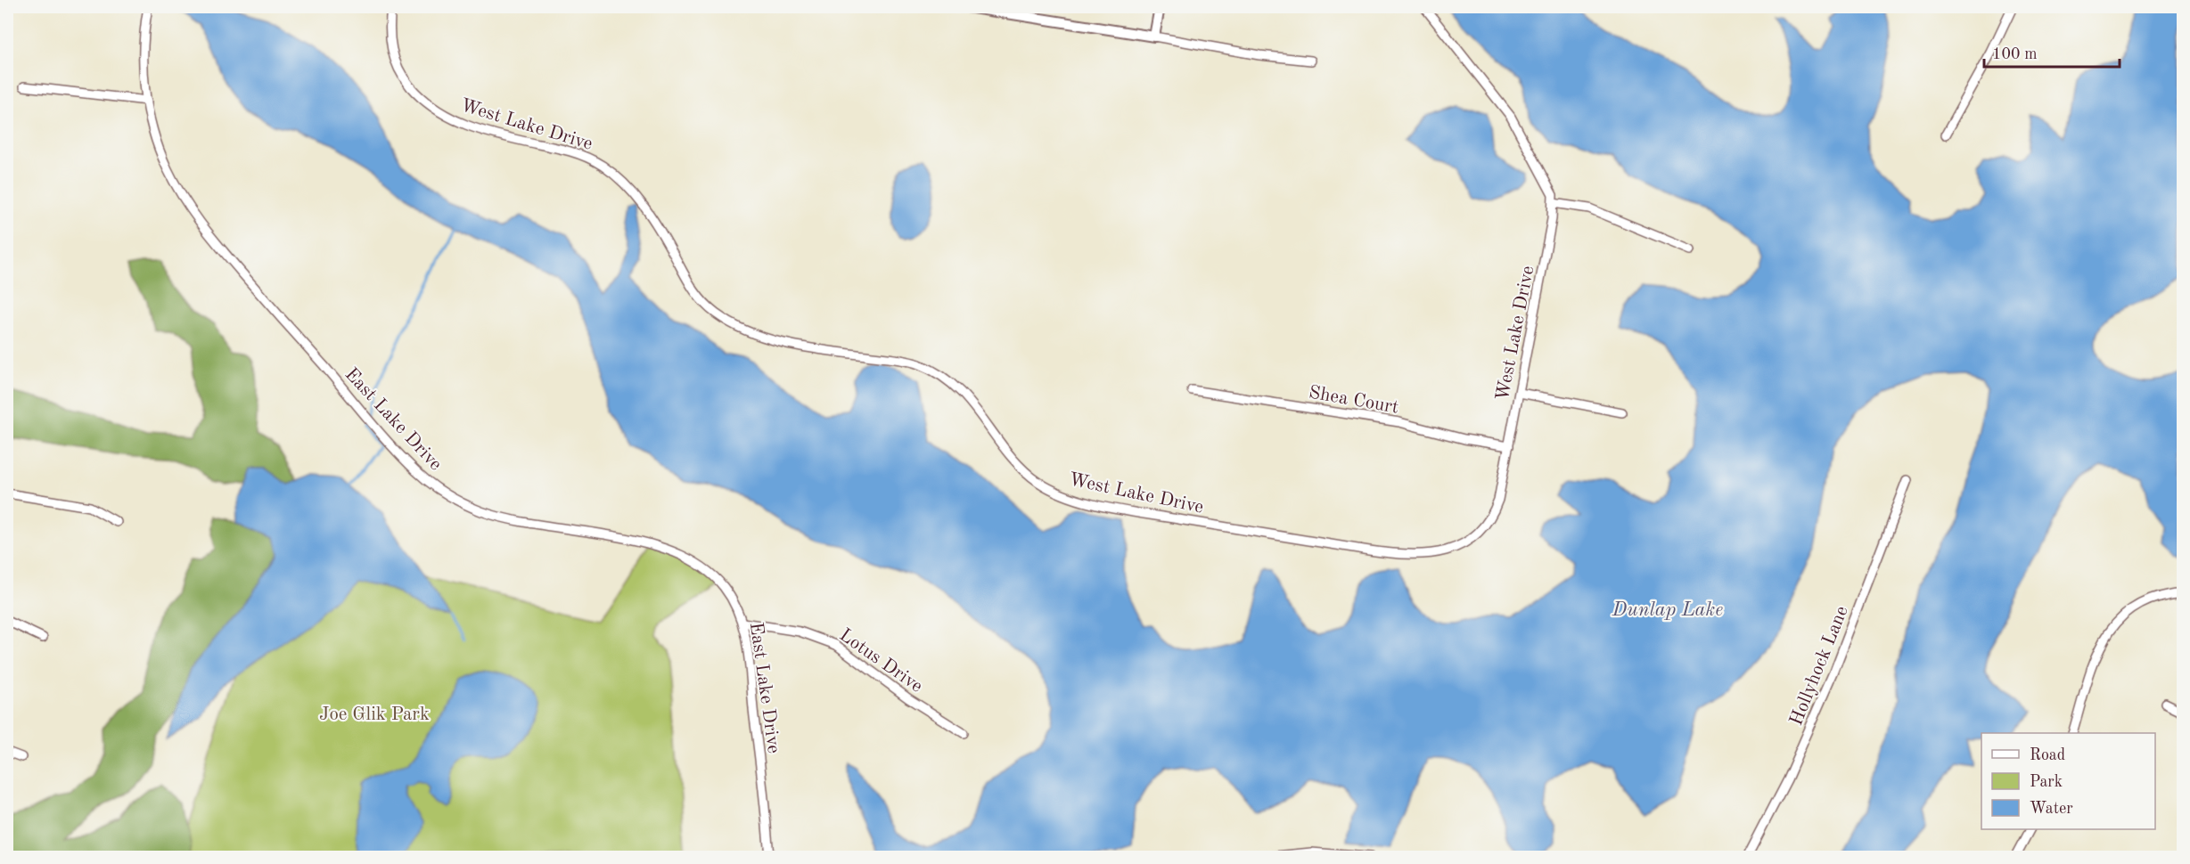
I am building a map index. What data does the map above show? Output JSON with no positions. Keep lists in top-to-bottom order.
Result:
{
  "streets": {
    "street": [
      "West Lake Drive",
      "Shea Court",
      "East Lake Drive",
      "Lotus Drive",
      "Hollyhock Lane"
    ]
  },
  "crossings": [
    ["West Lake Drive", "Shea Court"],
    ["East Lake Drive", "Lotus Drive"]
  ],
  "water": ["Dunlap Lake"],
  "parks": ["Joe Glik Park"],
  "legend": ["Road", "Park", "Water"],
  "scale_bar": "100 m"
}
